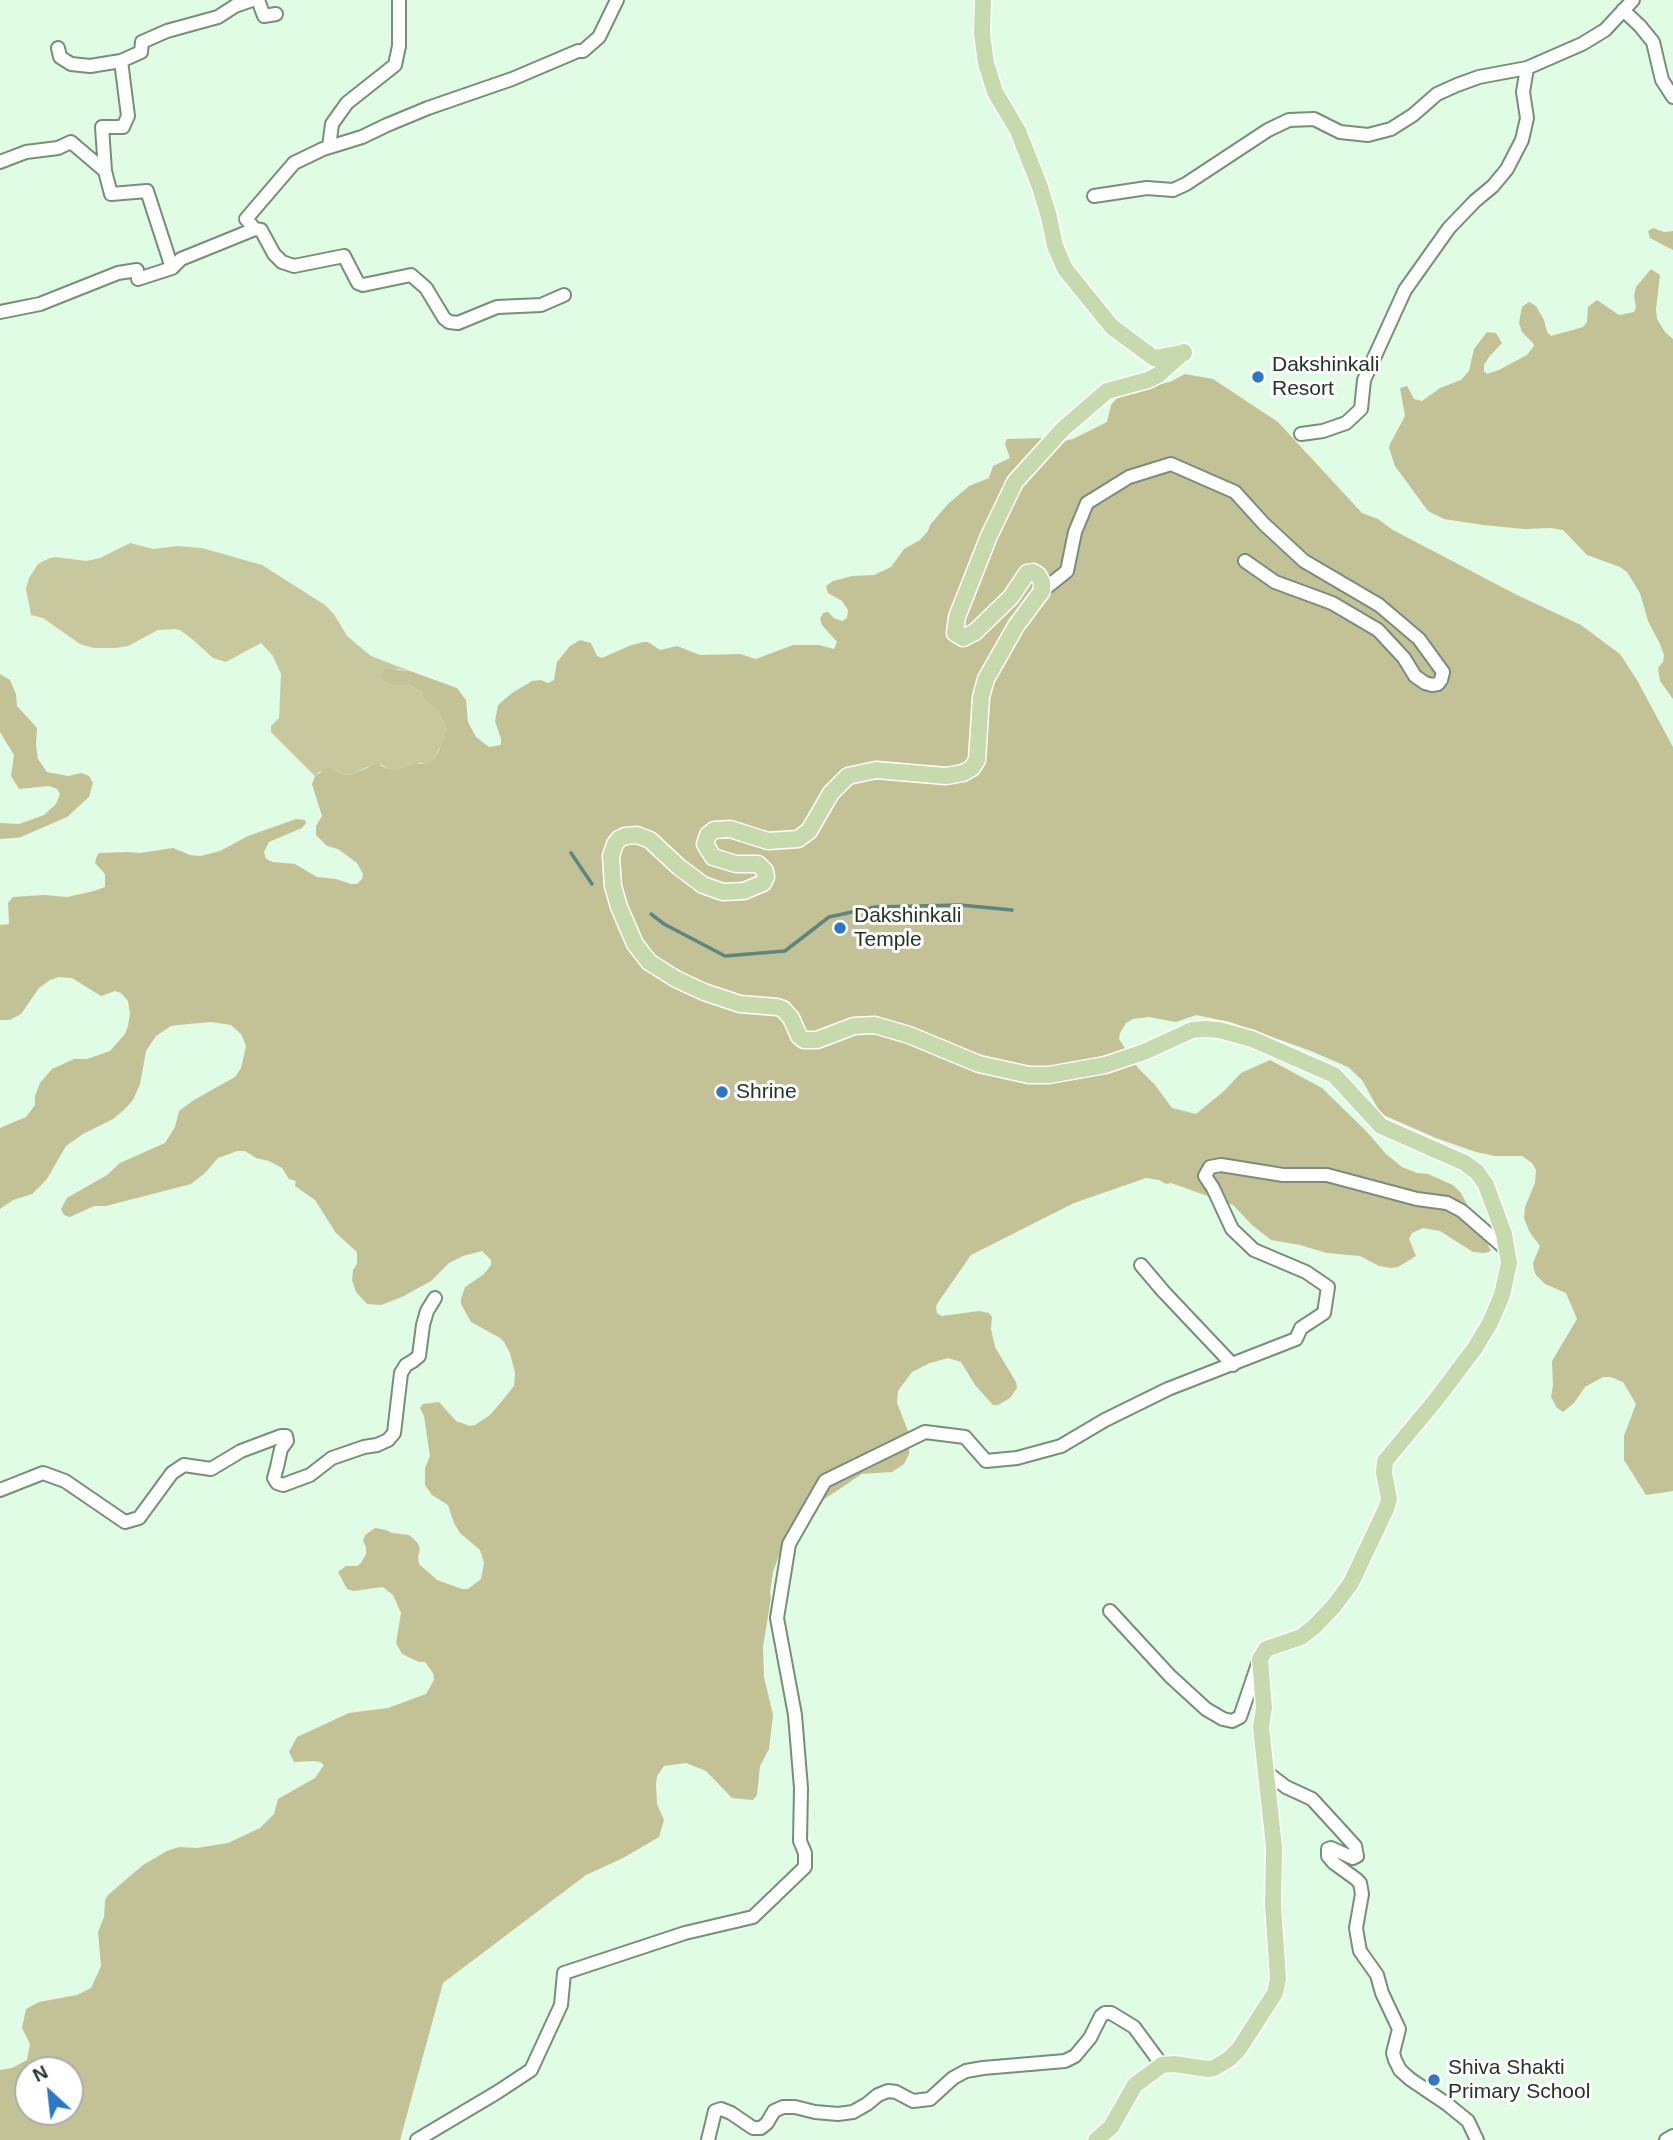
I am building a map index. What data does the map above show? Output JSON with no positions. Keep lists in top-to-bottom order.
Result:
{
  "places": [
    "Dakshinkali Resort",
    "Dakshinkali Temple",
    "Shrine",
    "Shiva Shakti Primary School"
  ],
  "north": "top left"
}
